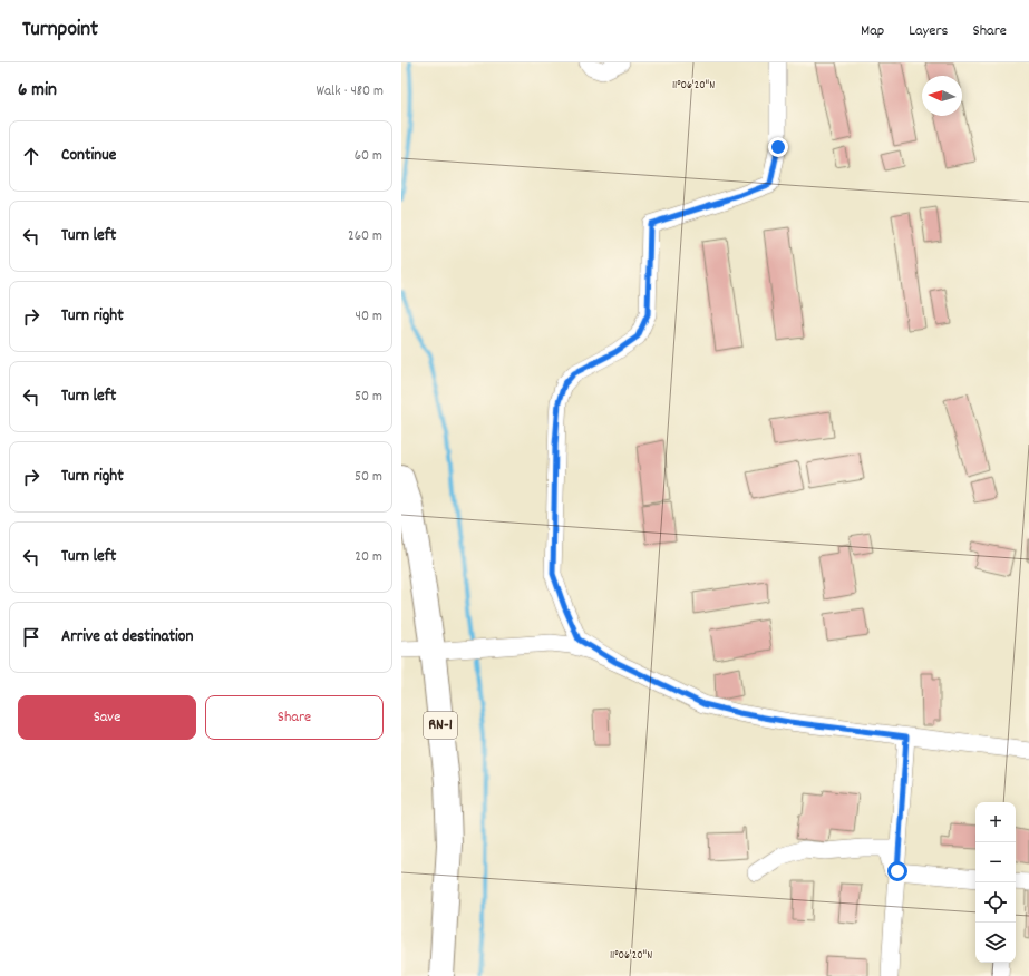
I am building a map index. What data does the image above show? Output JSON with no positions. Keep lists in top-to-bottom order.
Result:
{
  "streets": {
    "highway": ["RN-1"]
  },
  "north": "left",
  "page": {
    "header": "Turnpoint",
    "nav": ["Map", "Layers", "Share"],
    "heading": ["6 min", "Walk · 480 m"],
    "list": [
      ["Continue", "60 m"],
      ["Turn left", "260 m"],
      ["Turn right", "40 m"],
      ["Turn left", "50 m"],
      ["Turn right", "50 m"],
      ["Turn left", "20 m"],
      "Arrive at destination"
    ],
    "buttons": ["Save", "Share"],
    "map_buttons": ["+", "−"]
  },
  "coordinates": ["11°06'20\"N"]
}
